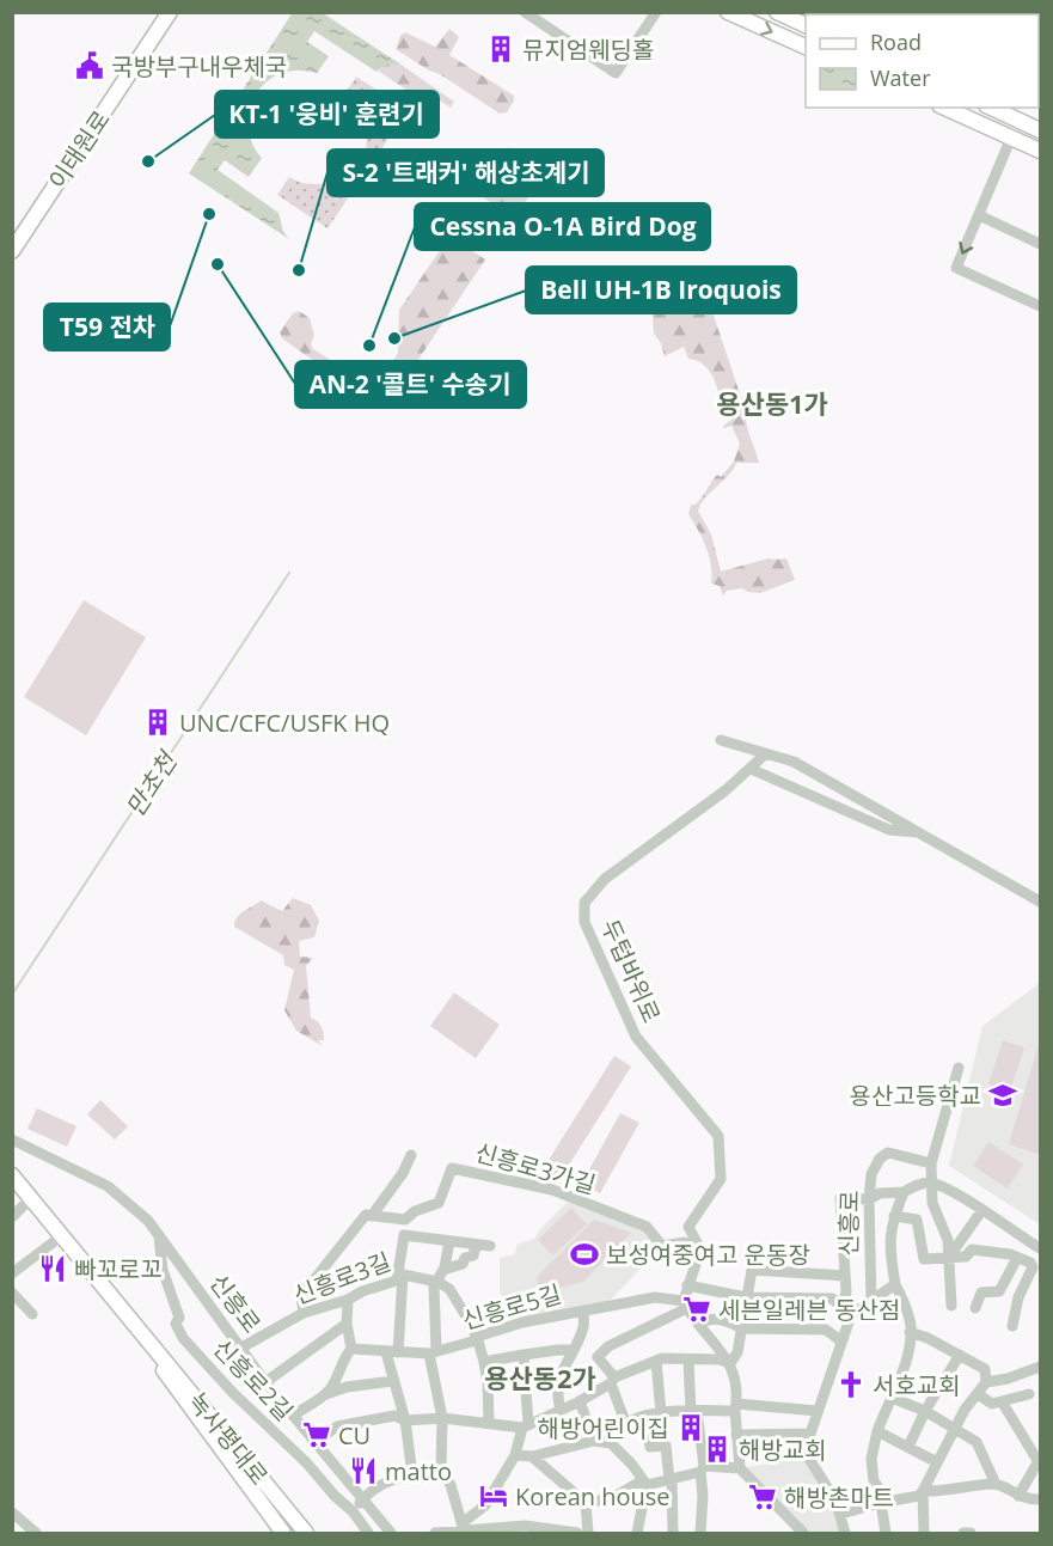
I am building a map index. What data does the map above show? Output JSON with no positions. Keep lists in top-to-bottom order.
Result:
{
  "streets": {
    "main road": ["이태원로", "녹사평대로"],
    "street": [
      "두텁바위로",
      "신흥로3가길",
      "신흥로",
      "신흥로3길",
      "신흥로5길",
      "신흥로2길"
    ]
  },
  "crossings": [
    ["두텁바위로", "신흥로3가길"],
    ["신흥로", "신흥로3길"],
    ["신흥로", "신흥로2길"]
  ],
  "districts": ["용산동1가", "용산동2가"],
  "water": ["만초천"],
  "places": {
    "building": [
      "뮤지엄웨딩홀",
      "UNC/CFC/USFK HQ",
      "해방어린이집",
      "해방교회"
    ],
    "public building": ["국방부구내우체국"],
    "other": [
      "KT-1 '웅비' 훈련기",
      "T59 전차",
      "AN-2 '콜트' 수송기",
      "S-2 '트래커' 해상초계기",
      "Bell UH-1B Iroquois",
      "Cessna O-1A Bird Dog"
    ],
    "school or university": ["용산고등학교"],
    "sports": ["보성여중여고 운동장"],
    "restaurant": ["빠꼬로꼬", "matto"],
    "supermarket": ["세븐일레븐 동산점", "CU", "해방촌마트"],
    "church": ["서호교회"],
    "hotel": ["Korean house"]
  },
  "legend": ["Road", "Water"]
}
